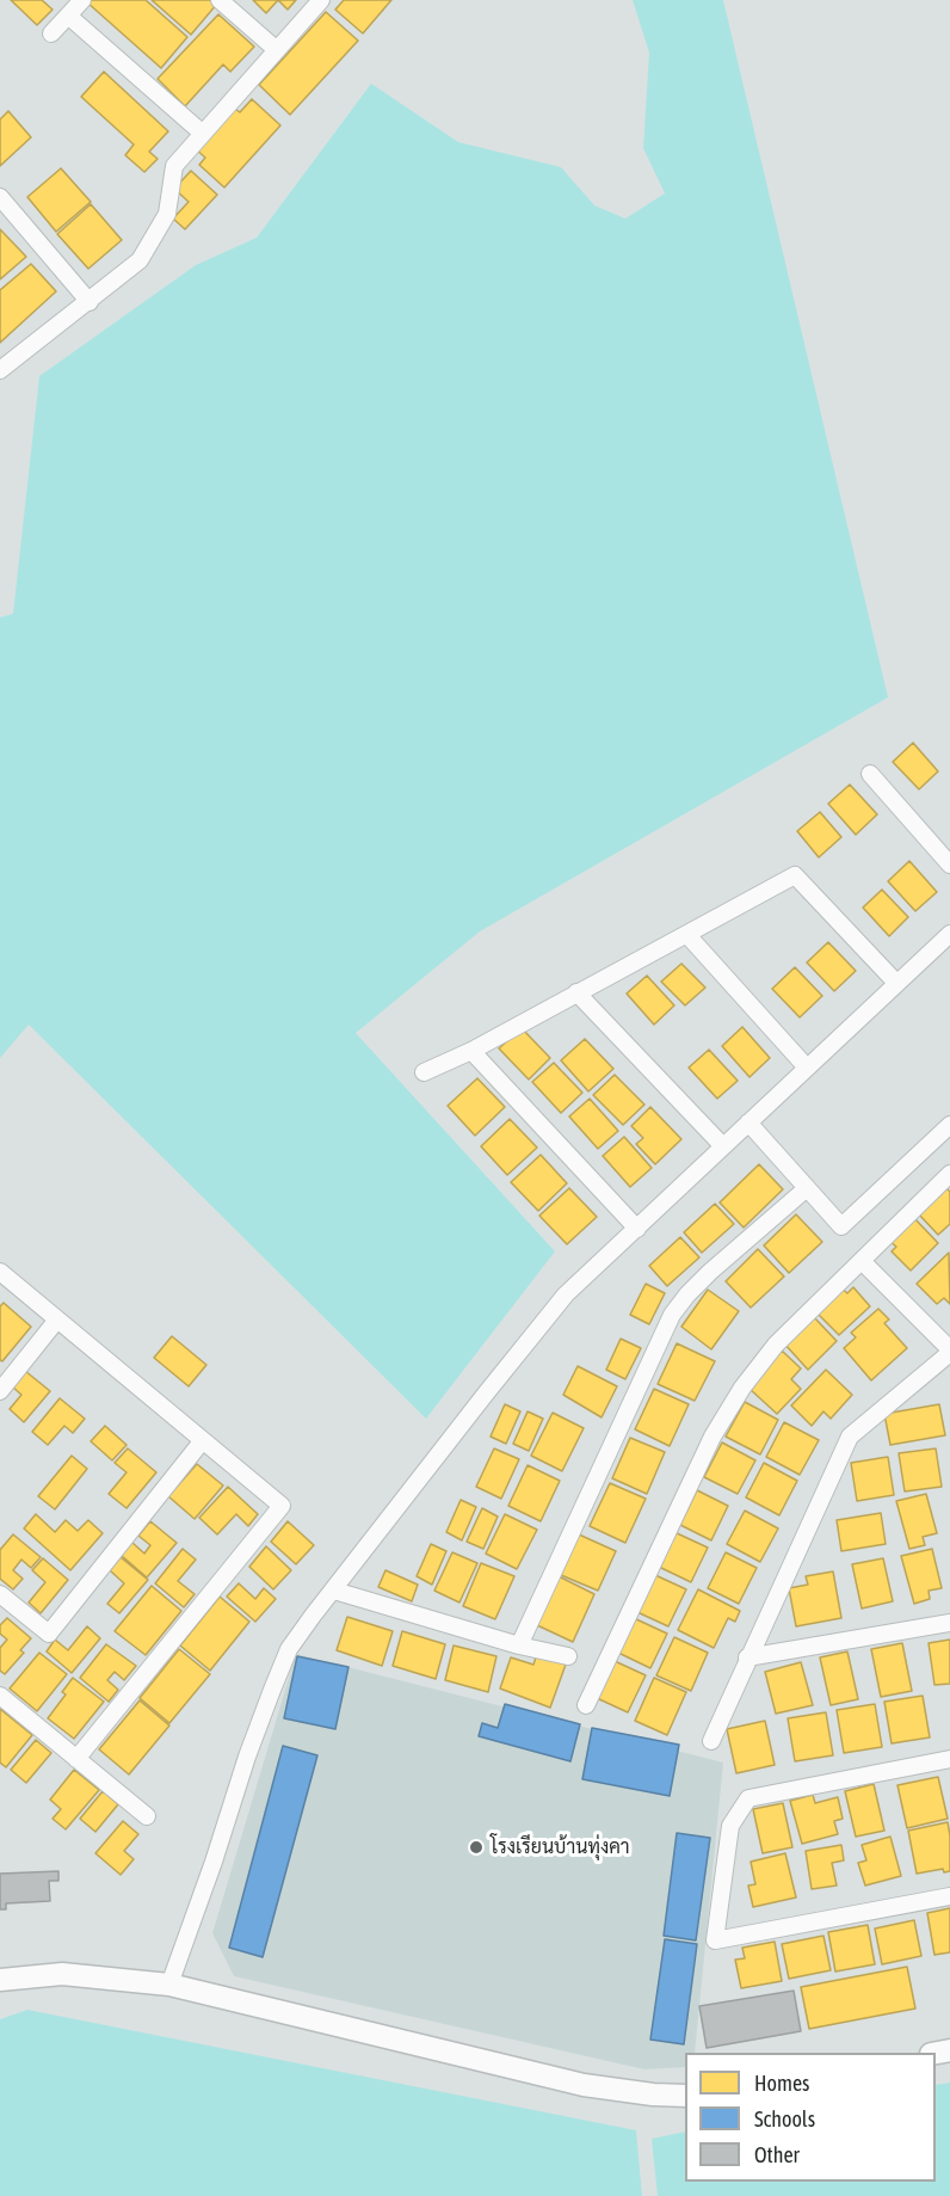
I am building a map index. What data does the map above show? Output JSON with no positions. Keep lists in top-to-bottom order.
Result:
{
  "places": ["โรงเรียนบ้านทุ่งคา"],
  "legend": ["Homes", "Schools", "Other"]
}
